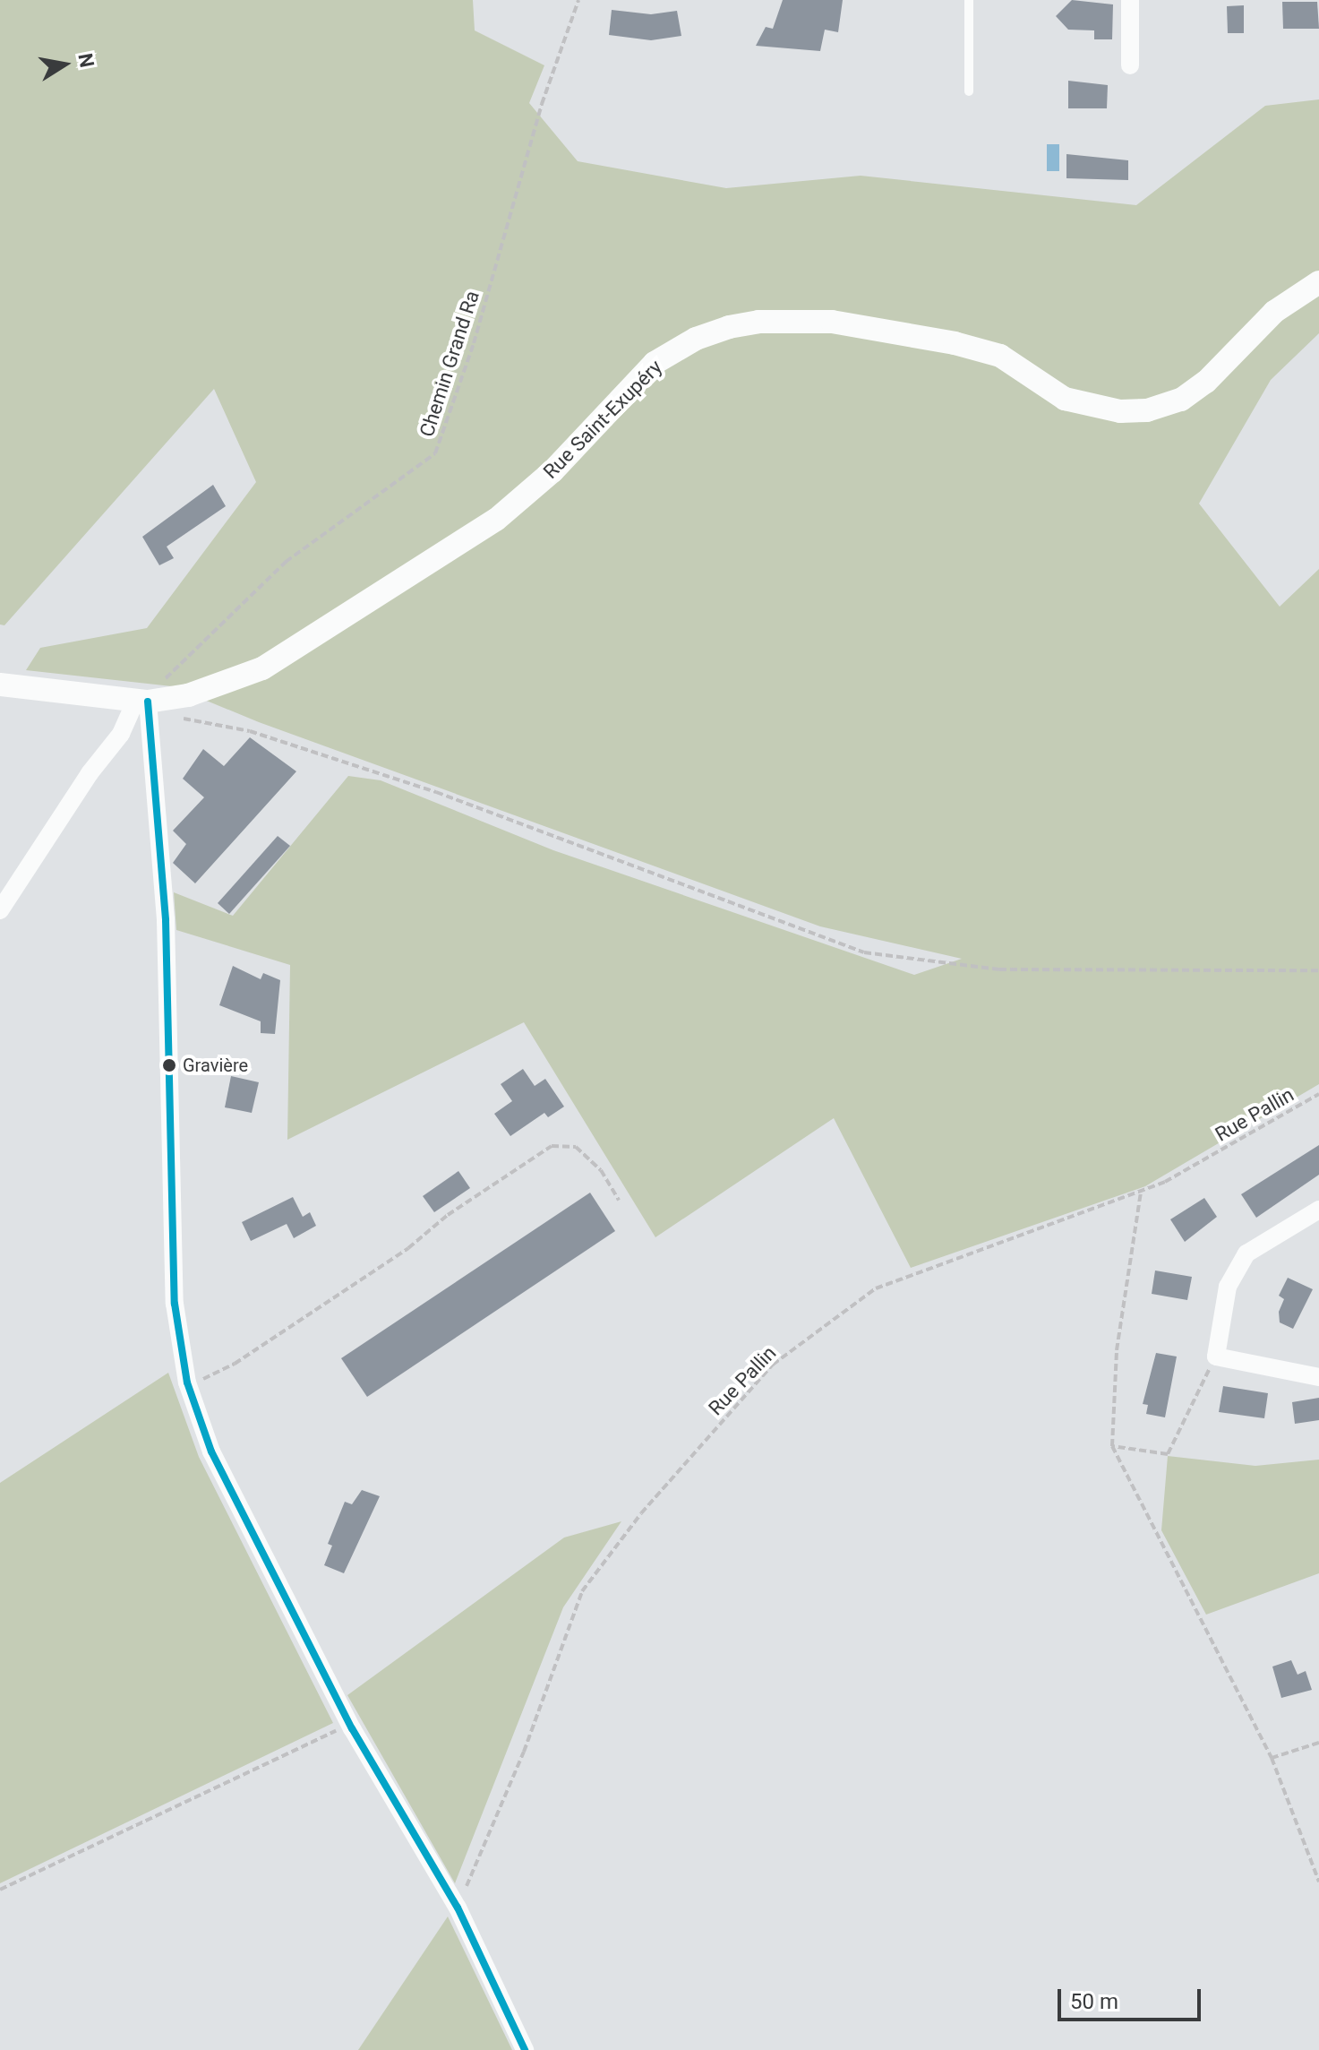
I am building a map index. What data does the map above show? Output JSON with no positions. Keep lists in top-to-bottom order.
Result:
{
  "streets": {
    "street": ["Rue Saint-Exupéry"],
    "path": ["Chemin Grand Ra", "Rue Pallin"]
  },
  "crossings": [
    ["Chemin Grand Ra", "Rue Saint-Exupéry"]
  ],
  "places": ["Gravière"],
  "scale_bar": "50 m",
  "north": "right"
}
